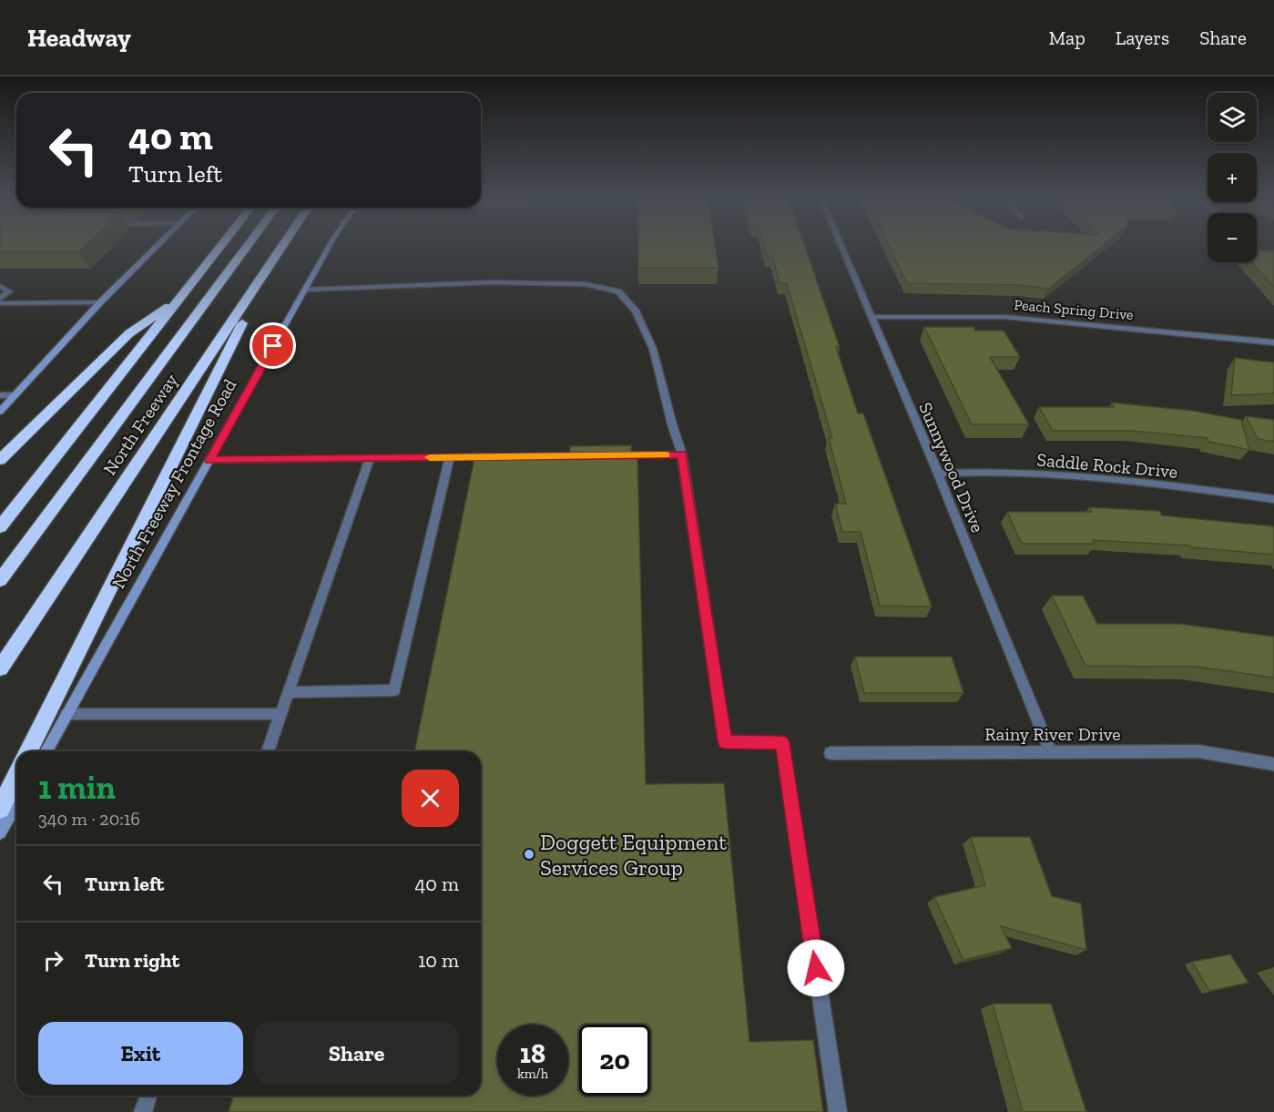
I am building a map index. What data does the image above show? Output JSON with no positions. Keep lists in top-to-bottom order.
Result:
{
  "streets": {
    "highway": ["North Freeway"],
    "main road": ["North Freeway Frontage Road"],
    "street": [
      "Peach Spring Drive",
      "Saddle Rock Drive",
      "Sunnywood Drive",
      "Rainy River Drive"
    ]
  },
  "crossings": [
    ["Peach Spring Drive", "Sunnywood Drive"],
    ["Saddle Rock Drive", "Sunnywood Drive"],
    ["Sunnywood Drive", "Rainy River Drive"]
  ],
  "places": ["Doggett Equipment Services Group"],
  "page": {
    "header": "Headway",
    "nav": ["Map", "Layers", "Share"],
    "map_buttons": ["+", "−"],
    "turn": ["40 m", "Turn left"],
    "heading": ["1 min", "340 m · 20:16"],
    "list": [
      {
        "name": "Turn left",
        "value": "40 m"
      },
      {
        "name": "Turn right",
        "value": "10 m"
      }
    ],
    "buttons": ["Exit", "Share"],
    "speed": "18 km/h",
    "limit": "20"
  }
}
